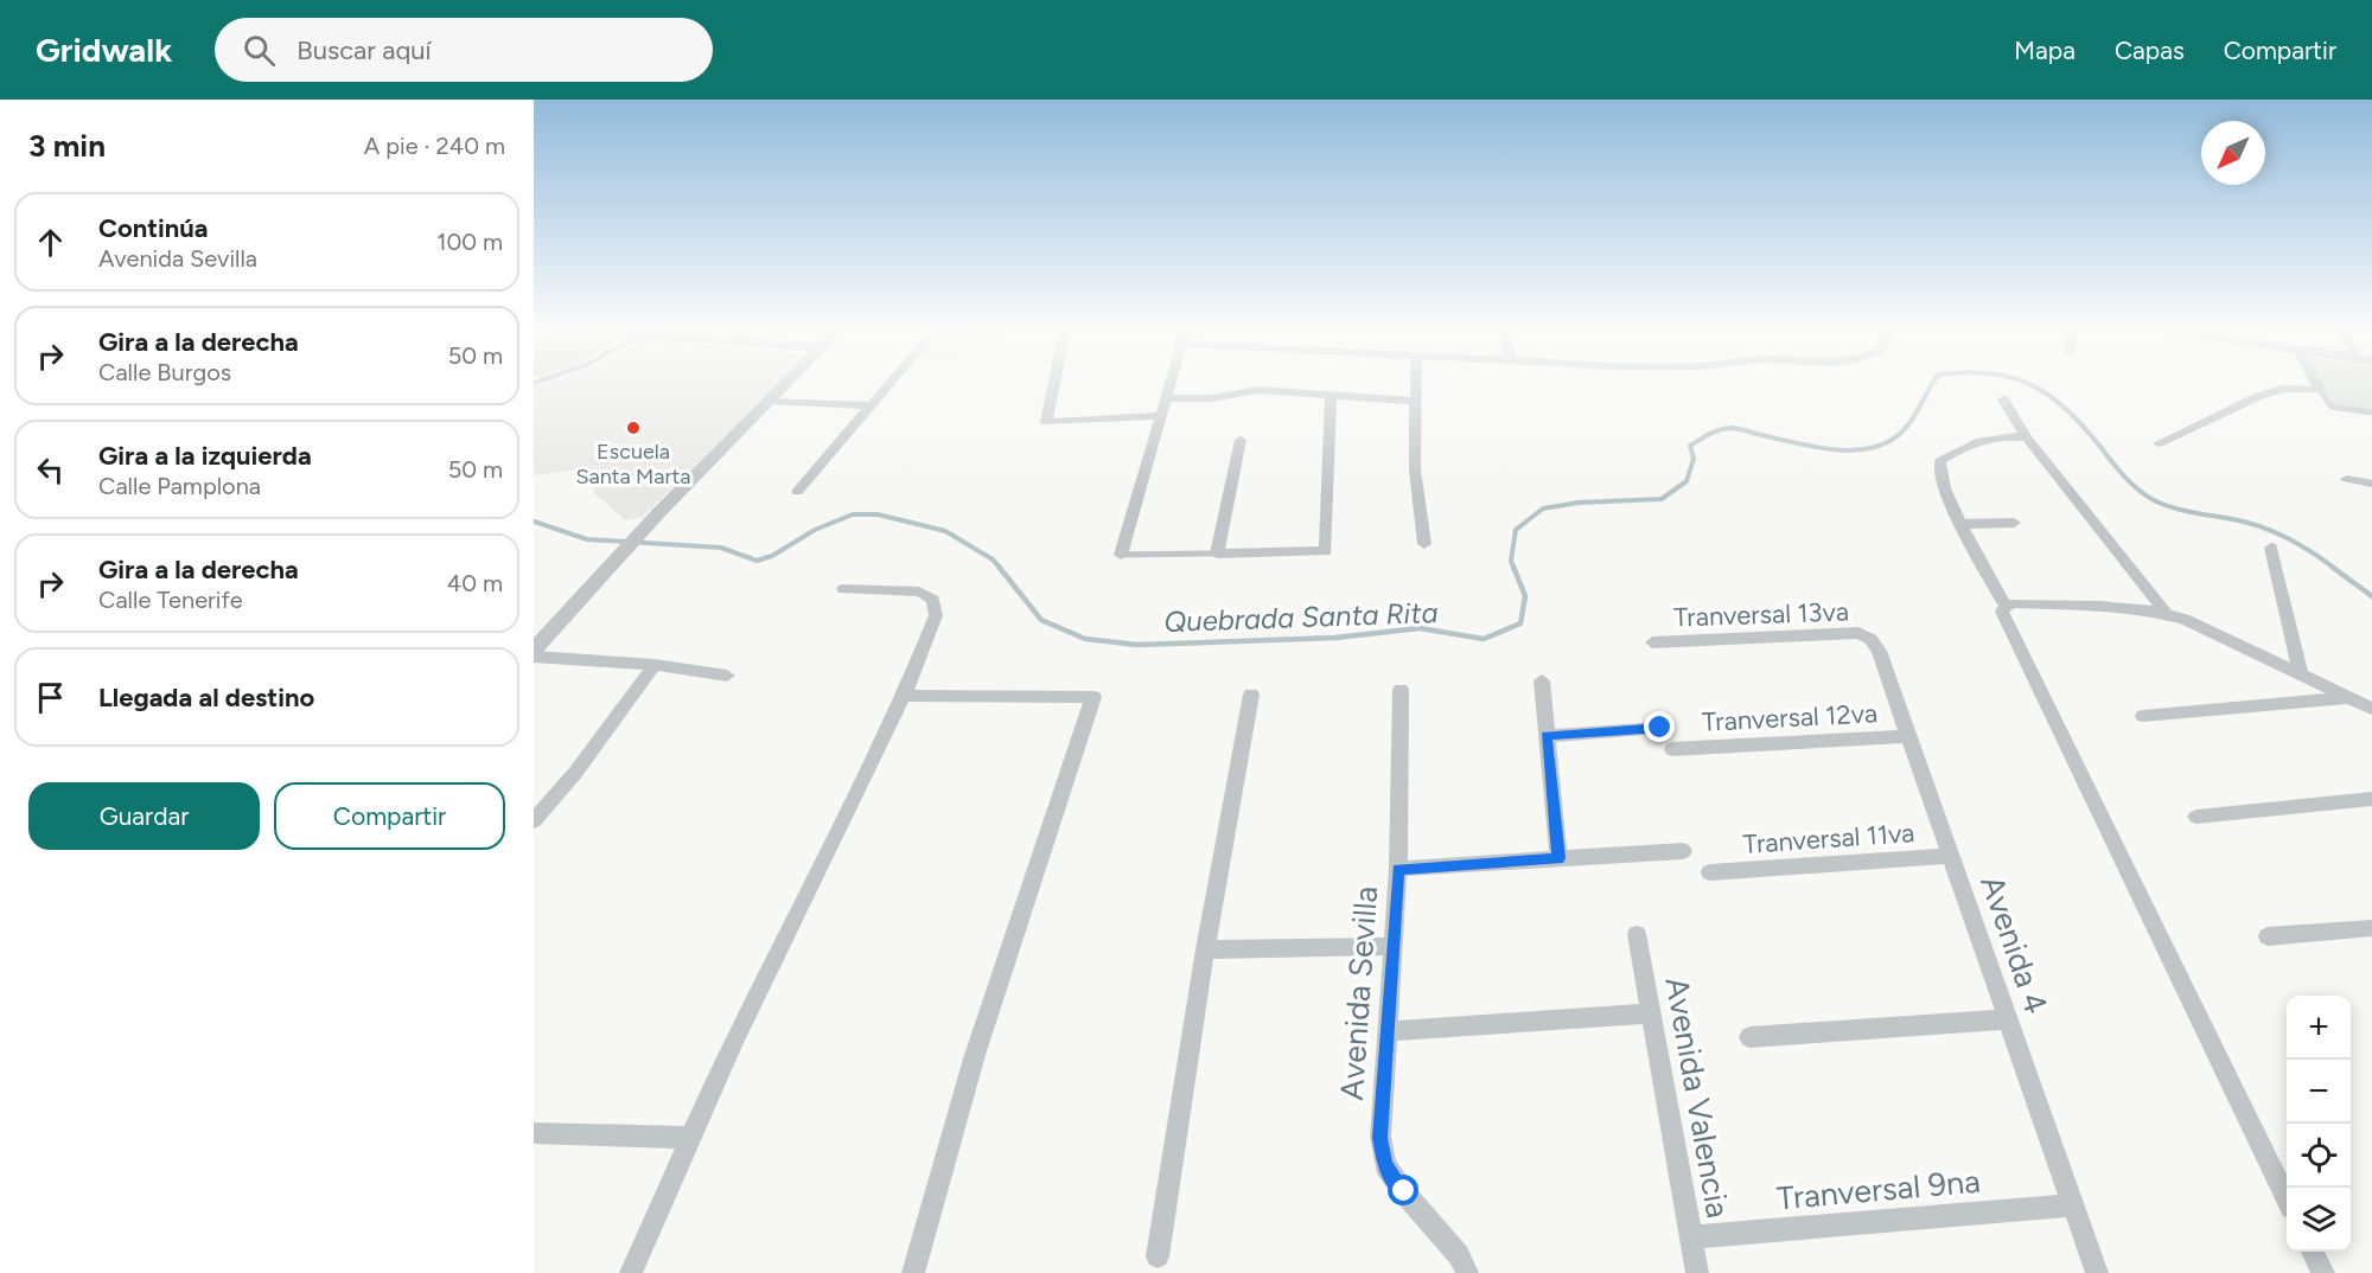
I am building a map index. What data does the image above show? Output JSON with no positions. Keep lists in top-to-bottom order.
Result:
{
  "streets": {
    "street": [
      "Tranversal 13va",
      "Tranversal 12va",
      "Tranversal 11va",
      "Avenida 4",
      "Avenida Sevilla",
      "Avenida Valencia",
      "Tranversal 9na"
    ]
  },
  "crossings": [
    ["Tranversal 13va", "Avenida 4"],
    ["Tranversal 12va", "Avenida 4"],
    ["Tranversal 11va", "Avenida 4"],
    ["Avenida 4", "Tranversal 9na"],
    ["Avenida Valencia", "Tranversal 9na"]
  ],
  "water": ["Quebrada Santa Rita"],
  "places": ["Escuela Santa Marta"],
  "north": "bottom left",
  "page": {
    "header": "Gridwalk",
    "search": "Buscar aquí",
    "nav": ["Mapa", "Capas", "Compartir"],
    "heading": ["3 min", "A pie · 240 m"],
    "list": [
      ["Continúa", "Avenida Sevilla", "100 m"],
      ["Gira a la derecha", "Calle Burgos", "50 m"],
      ["Gira a la izquierda", "Calle Pamplona", "50 m"],
      ["Gira a la derecha", "Calle Tenerife", "40 m"],
      "Llegada al destino"
    ],
    "buttons": ["Guardar", "Compartir"],
    "map_buttons": ["+", "−"]
  }
}
